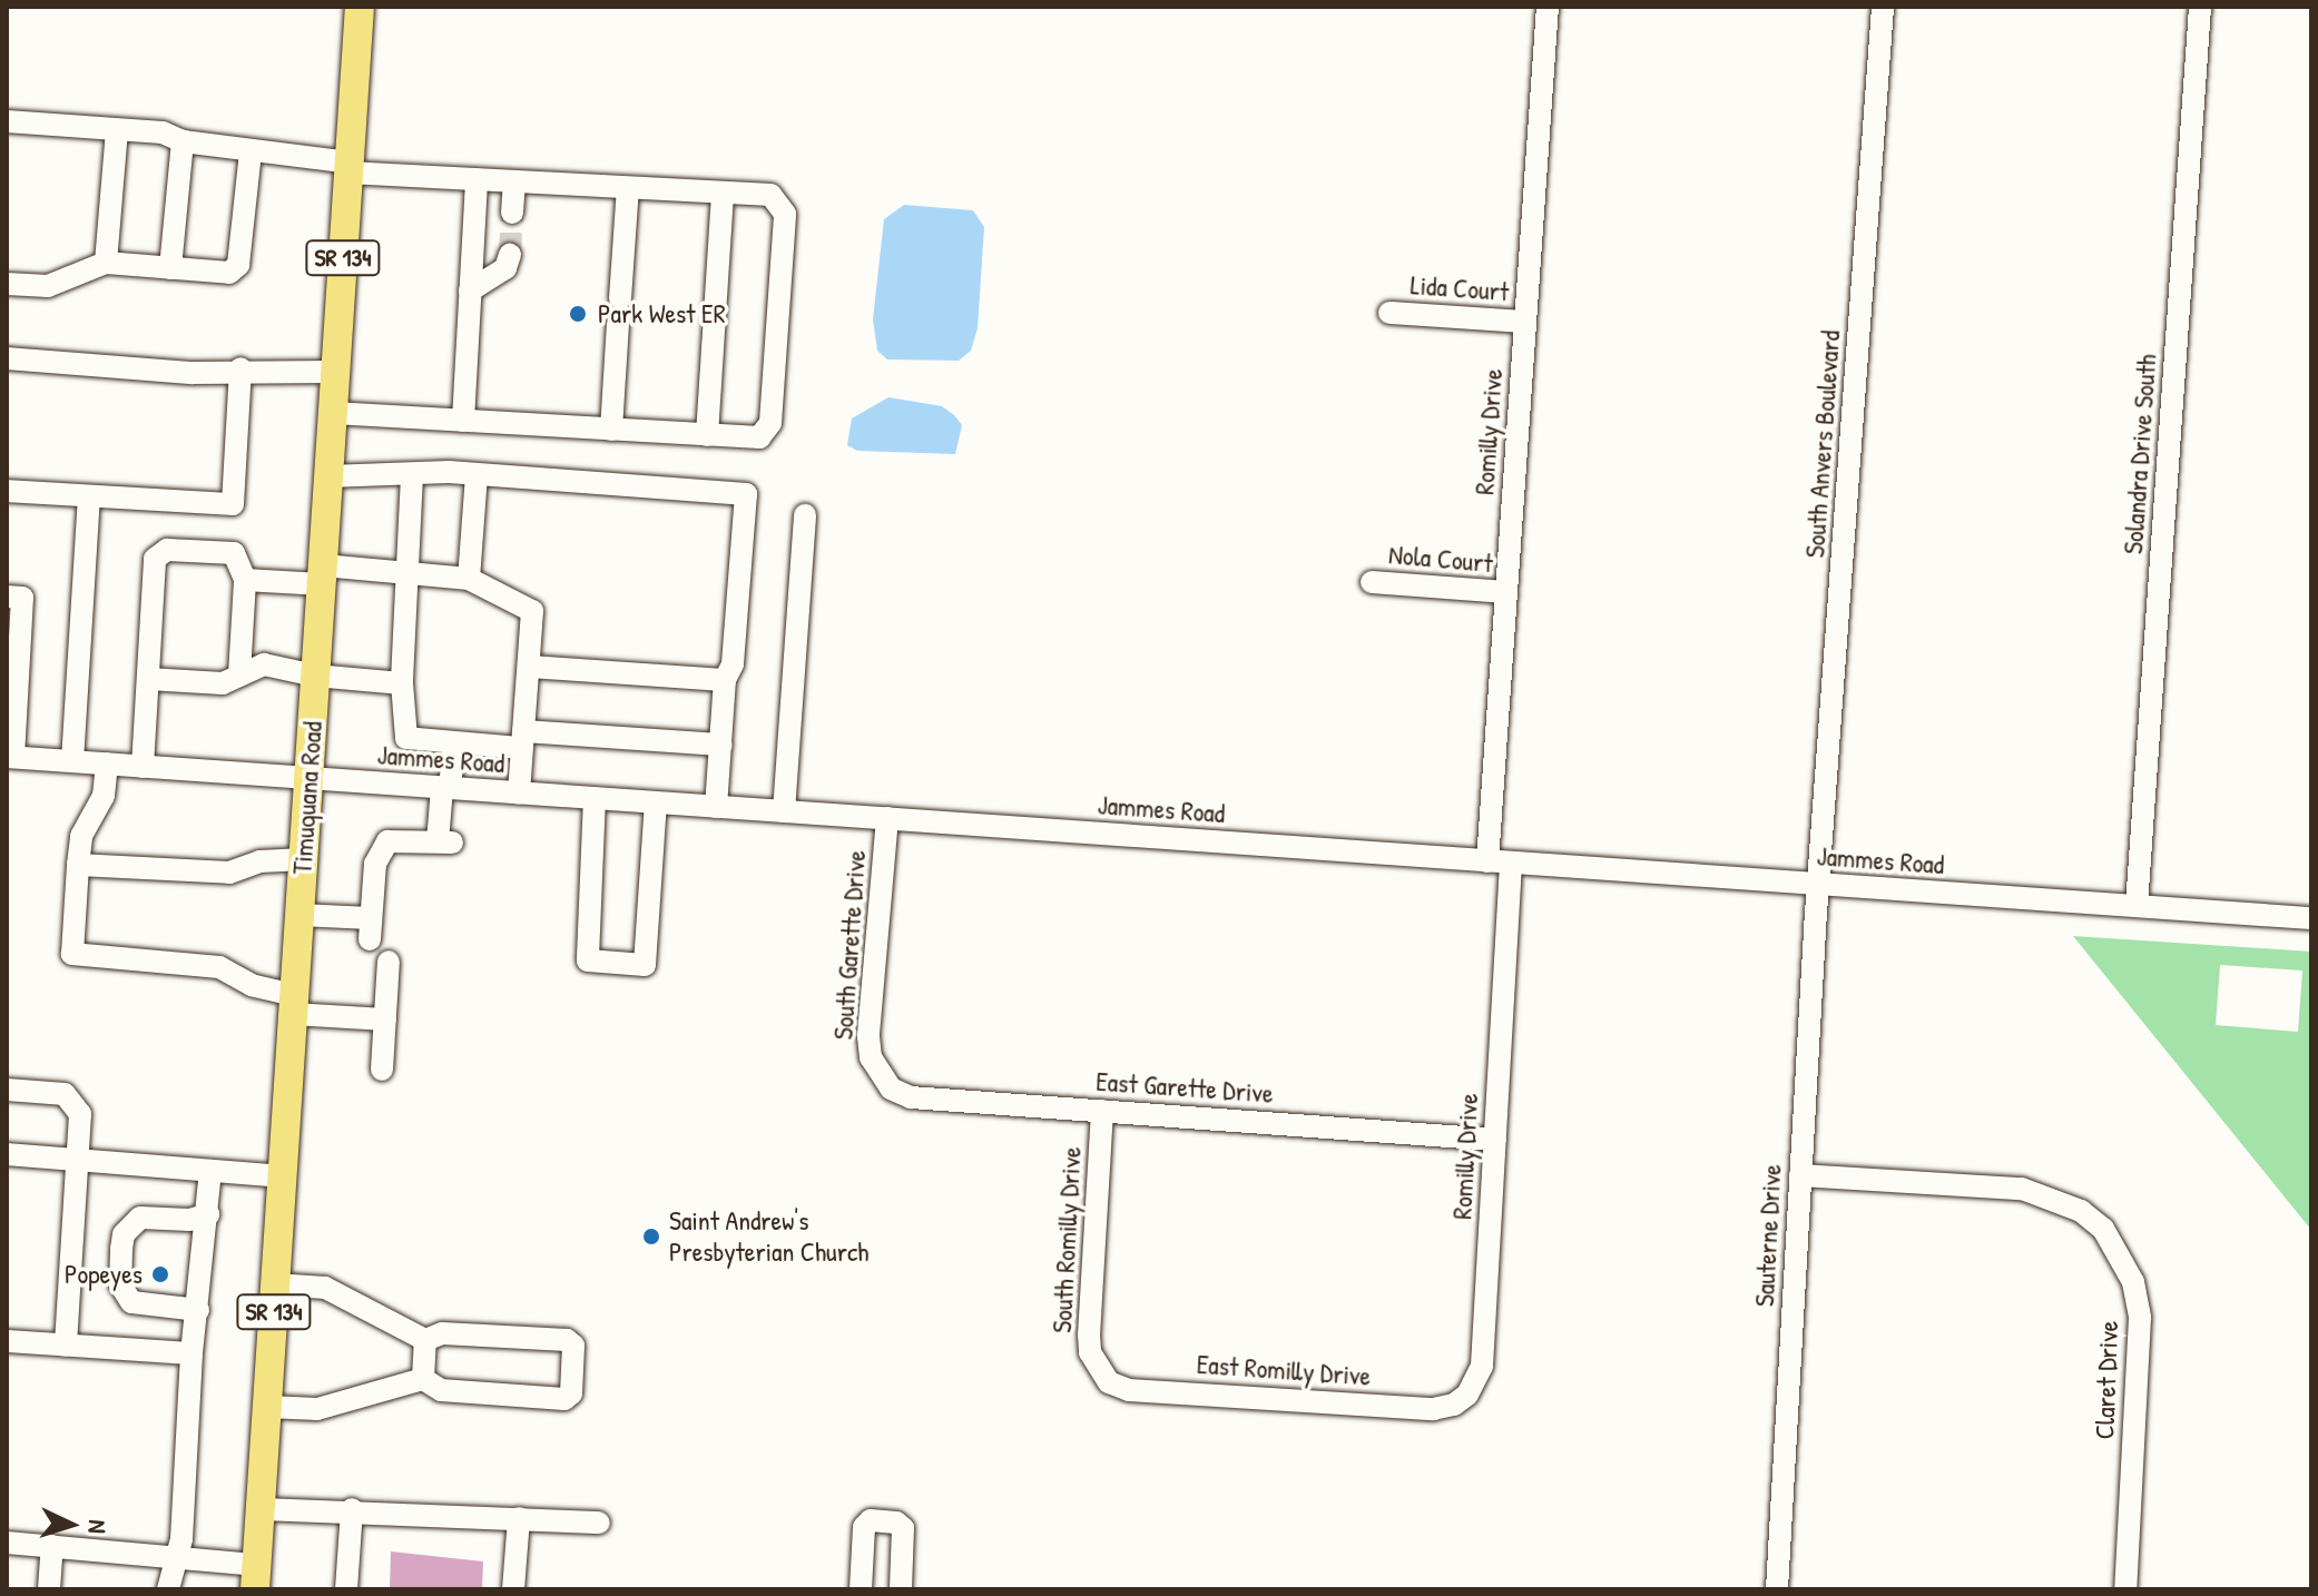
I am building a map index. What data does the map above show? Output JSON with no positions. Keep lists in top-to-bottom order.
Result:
{
  "streets": {
    "main road": ["SR 134", "Timuquana Road"],
    "street": [
      "Lida Court",
      "Romilly Drive",
      "South Anvers Boulevard",
      "Solandra Drive South",
      "Nola Court",
      "Jammes Road",
      "South Garette Drive",
      "East Garette Drive",
      "Sauterne Drive",
      "South Romilly Drive",
      "East Romilly Drive",
      "Claret Drive"
    ]
  },
  "crossings": [
    ["Lida Court", "Romilly Drive"],
    ["Romilly Drive", "Nola Court"],
    ["Romilly Drive", "Jammes Road"],
    ["Romilly Drive", "East Garette Drive"],
    ["Romilly Drive", "East Romilly Drive"],
    ["South Anvers Boulevard", "Jammes Road"],
    ["South Anvers Boulevard", "Sauterne Drive"],
    ["Solandra Drive South", "Jammes Road"],
    ["Jammes Road", "Timuquana Road"],
    ["Jammes Road", "South Garette Drive"],
    ["Jammes Road", "Sauterne Drive"],
    ["South Garette Drive", "East Garette Drive"],
    ["East Garette Drive", "South Romilly Drive"],
    ["Sauterne Drive", "Claret Drive"],
    ["South Romilly Drive", "East Romilly Drive"]
  ],
  "places": ["Park West ER", "Saint Andrew's Presbyterian Church", "Popeyes"],
  "north": "right"
}
